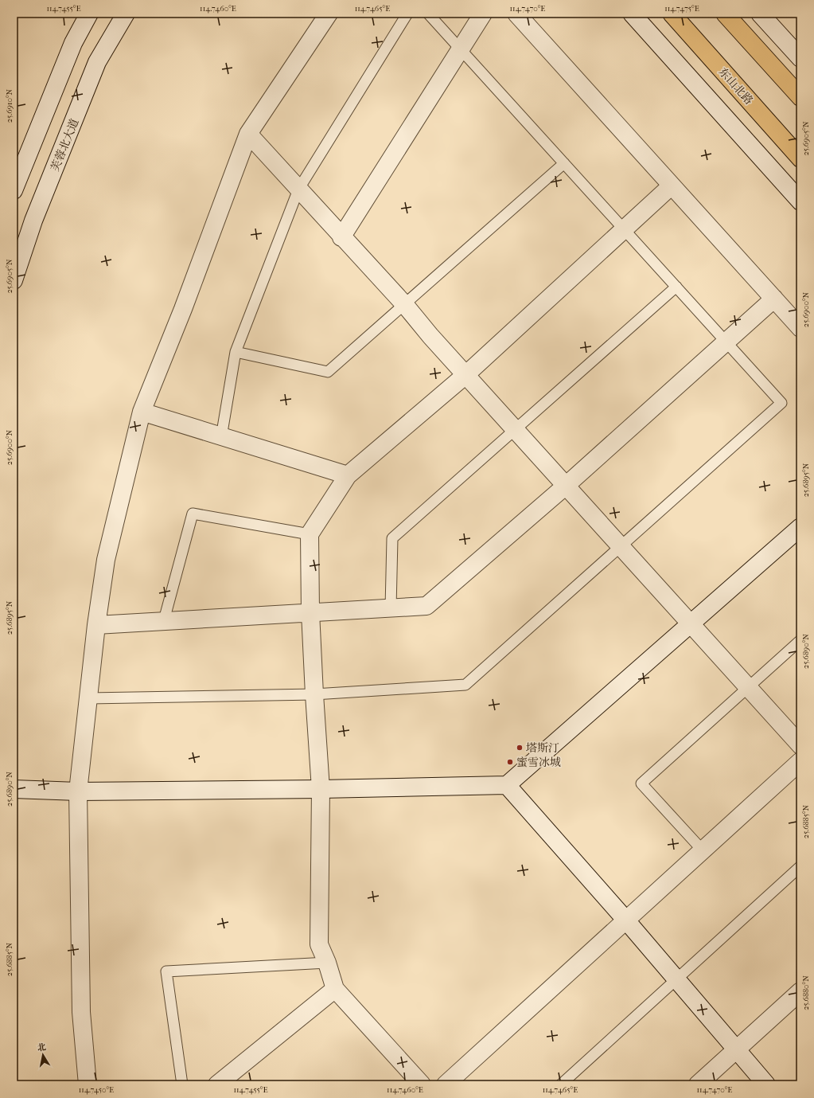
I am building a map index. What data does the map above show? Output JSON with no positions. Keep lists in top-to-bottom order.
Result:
{
  "streets": {
    "main road": ["东山北路"],
    "street": ["芙蓉北大道"]
  },
  "places": ["塔斯汀", "蜜雪冰城"],
  "north": "top",
  "coordinates": [
    "114.7455°E",
    "114.7460°E",
    "114.7465°E",
    "114.7470°E",
    "114.7475°E",
    "25.6910°N",
    "25.6905°N",
    "25.6900°N",
    "25.6895°N",
    "25.6890°N",
    "25.6885°N",
    "25.6880°N",
    "114.7450°E"
  ]
}
